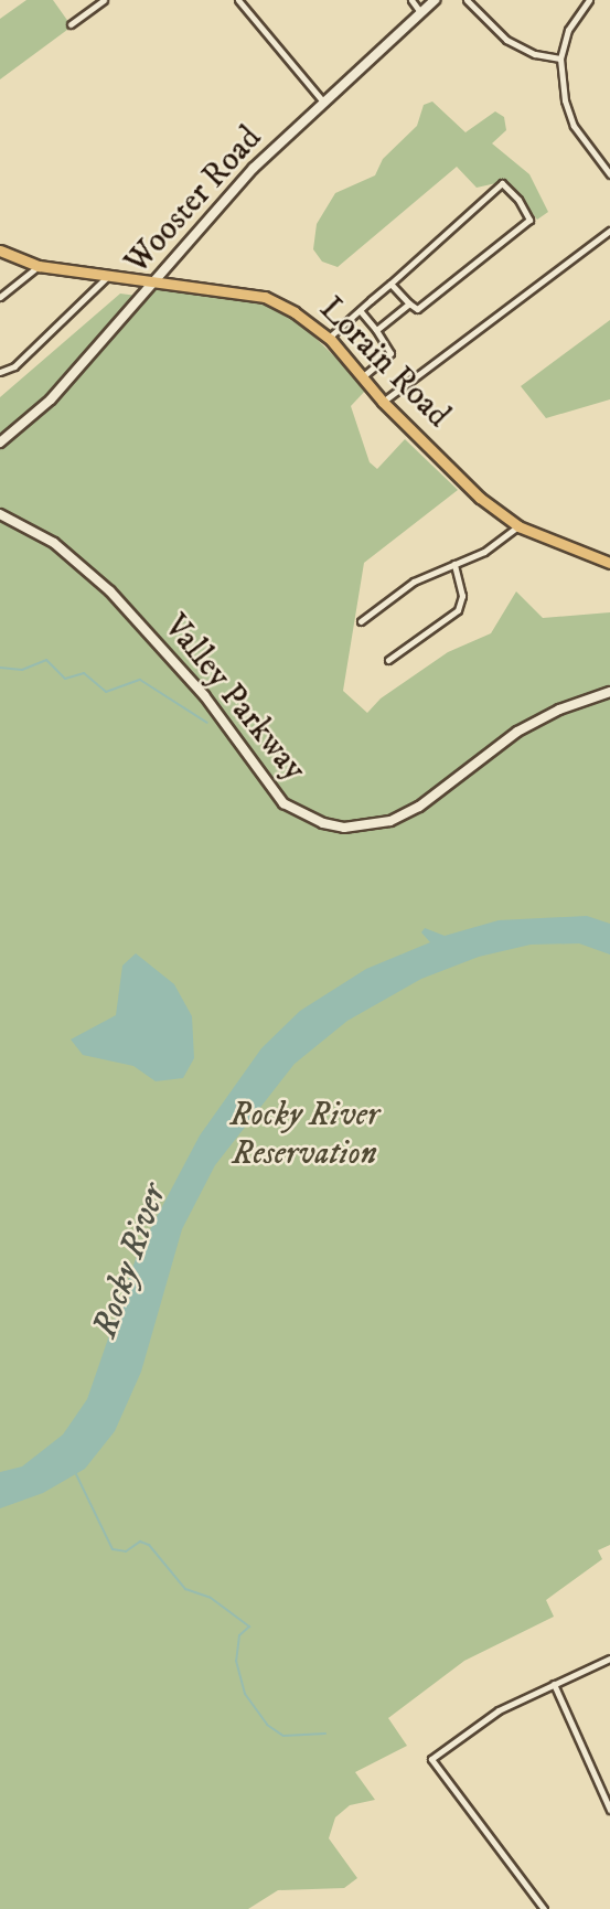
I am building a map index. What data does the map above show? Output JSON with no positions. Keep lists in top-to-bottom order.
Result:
{
  "streets": {
    "main road": ["Lorain Road"],
    "street": ["Wooster Road", "Valley Parkway"]
  },
  "crossings": [
    ["Wooster Road", "Lorain Road"]
  ],
  "water": ["Rocky River"],
  "parks": ["Rocky River Reservation"]
}
